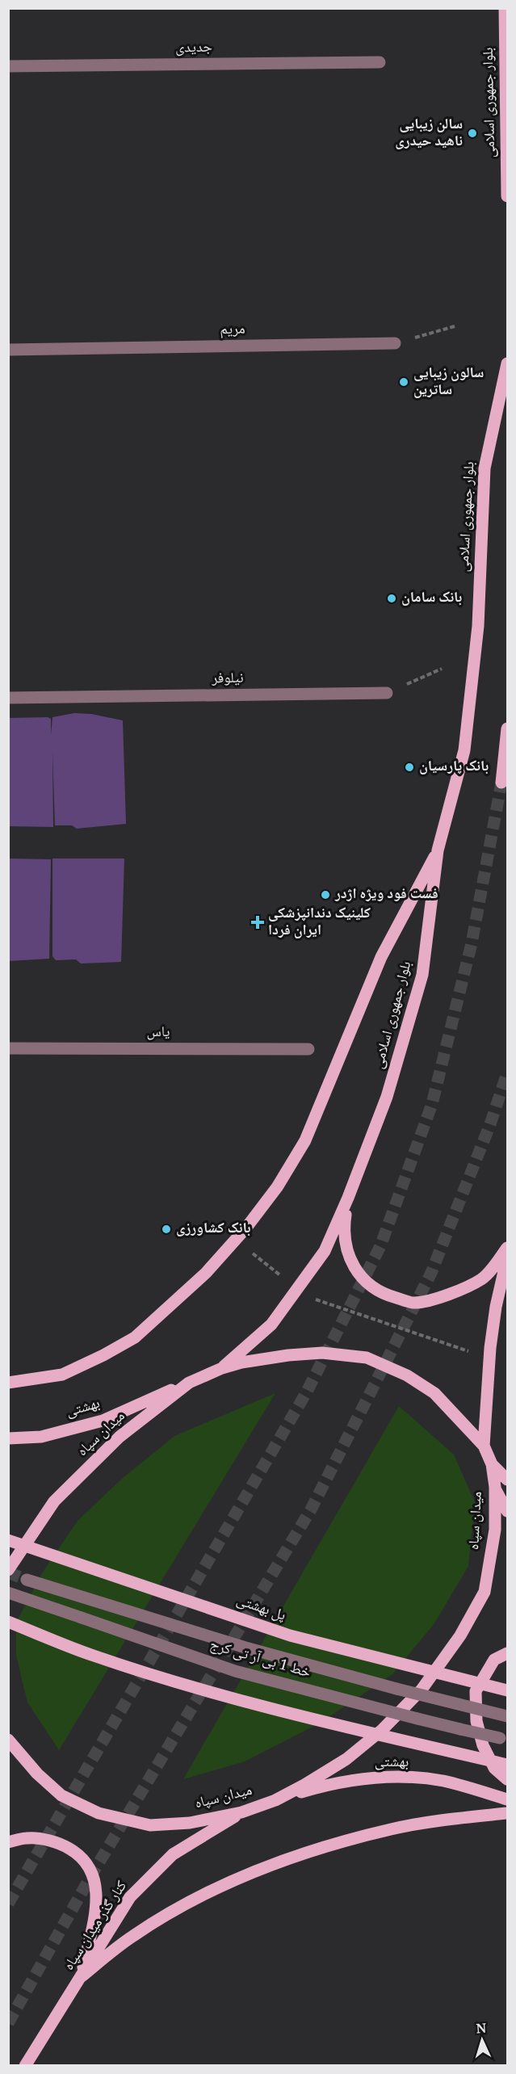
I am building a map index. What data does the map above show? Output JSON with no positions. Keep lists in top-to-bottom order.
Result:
{
  "streets": {
    "main road": [
      "بلوار جمهوری اسلامی",
      "بهشتى",
      "میدان سپاه",
      "پل بهشتی",
      "کنار گذر میدان سپاه"
    ],
    "street": [
      "جدیدی",
      "مریم",
      "نیلوفر",
      "یاس",
      "خط 1 بی آر تی کرج"
    ]
  },
  "crossings": [
    ["بلوار جمهوری اسلامی", "میدان سپاه"],
    ["بهشتى", "میدان سپاه"],
    ["میدان سپاه", "کنار گذر میدان سپاه"]
  ],
  "places": {
    "other": [
      "سالن زیبایی ناهید حیدری",
      "سالون زیبایی ساترین",
      "بانک سامان",
      "بانک پارسیان",
      "فست فود ویژه اژدر",
      "بانک کشاورزی"
    ],
    "health": ["کلینیک دندانپزشکی ایران فردا"]
  },
  "north": "top"
}
